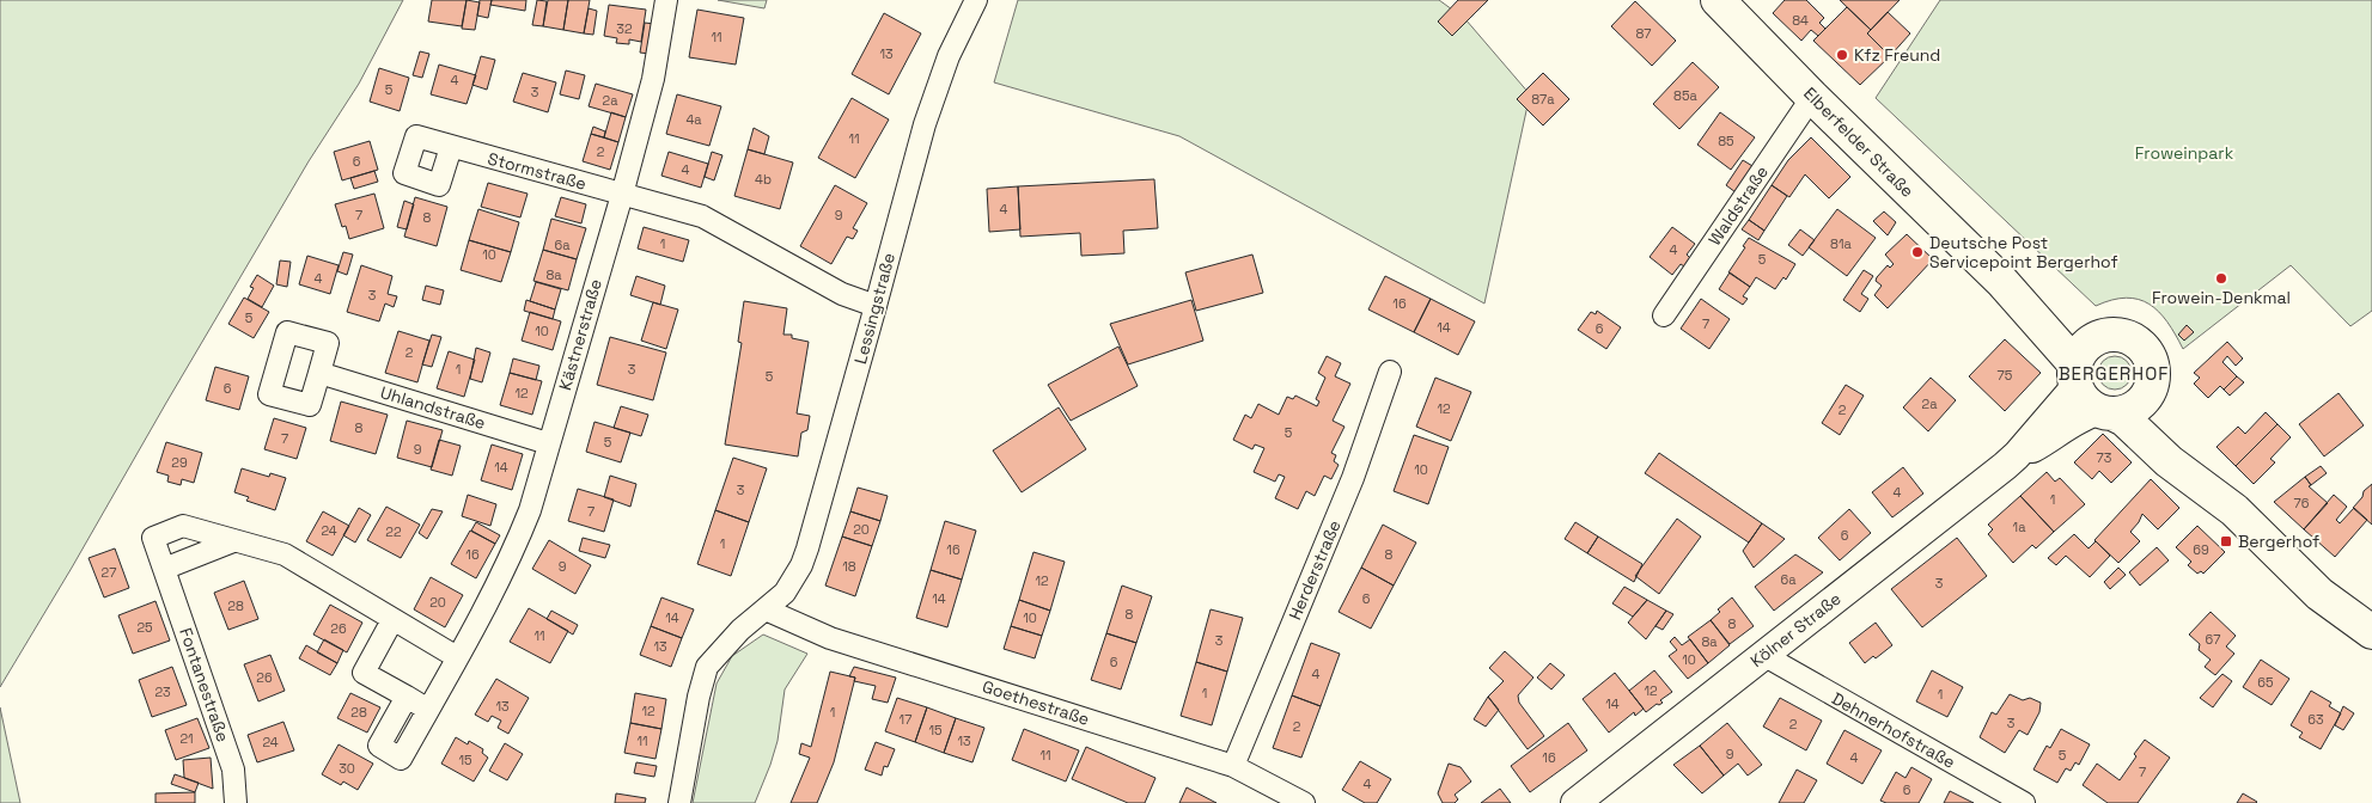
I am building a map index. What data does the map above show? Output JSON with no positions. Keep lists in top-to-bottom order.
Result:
{
  "streets": {
    "main road": ["Elberfelder Straße", "Kölner Straße"],
    "street": [
      "Stormstraße",
      "Waldstraße",
      "Lessingstraße",
      "Kästnerstraße",
      "Uhlandstraße",
      "Herderstraße",
      "Fontanestraße",
      "Goethestraße",
      "Dehnerhofstraße"
    ]
  },
  "crossings": [
    ["Elberfelder Straße", "Waldstraße"],
    ["Elberfelder Straße", "Kölner Straße"],
    ["Stormstraße", "Lessingstraße"],
    ["Stormstraße", "Kästnerstraße"],
    ["Lessingstraße", "Goethestraße"],
    ["Kästnerstraße", "Uhlandstraße"],
    ["Herderstraße", "Goethestraße"],
    ["Kölner Straße", "Dehnerhofstraße"]
  ],
  "districts": ["BERGERHOF"],
  "parks": ["Froweinpark"],
  "places": {
    "other": ["Kfz Freund", "Deutsche Post Servicepoint Bergerhof", "Frowein-Denkmal"],
    "transit": ["Bergerhof"]
  },
  "house_numbers": [
    "84",
    "32",
    "87",
    "11",
    "13",
    "4",
    "5",
    "3",
    "85a",
    "87a",
    "2a",
    "4a",
    "11",
    "85",
    "2",
    "6",
    "4",
    "4b",
    "4",
    "7",
    "9",
    "8",
    "1",
    "81a",
    "6a",
    "4",
    "10",
    "5",
    "8a",
    "4",
    "3",
    "16",
    "5",
    "7",
    "14",
    "6",
    "10",
    "2",
    "1",
    "3",
    "75",
    "5",
    "6",
    "12",
    "2a",
    "12",
    "2",
    "8",
    "5",
    "7",
    "5",
    "9",
    "73",
    "29",
    "14",
    "10",
    "3",
    "4",
    "1",
    "76",
    "7",
    "1a",
    "20",
    "24",
    "22",
    "6",
    "1",
    "16",
    "69",
    "16",
    "8",
    "9",
    "18",
    "27",
    "6a",
    "12",
    "3",
    "14",
    "6",
    "20",
    "28",
    "8",
    "14",
    "10",
    "8",
    "25",
    "26",
    "11",
    "67",
    "3",
    "8a",
    "13",
    "10",
    "6",
    "4",
    "26",
    "65",
    "12",
    "23",
    "1",
    "1",
    "14",
    "13",
    "12",
    "28",
    "1",
    "17",
    "63",
    "3",
    "2",
    "2",
    "15",
    "21",
    "11",
    "13",
    "24",
    "9",
    "11",
    "5",
    "16",
    "4",
    "15",
    "30",
    "7",
    "4",
    "6"
  ]
}
